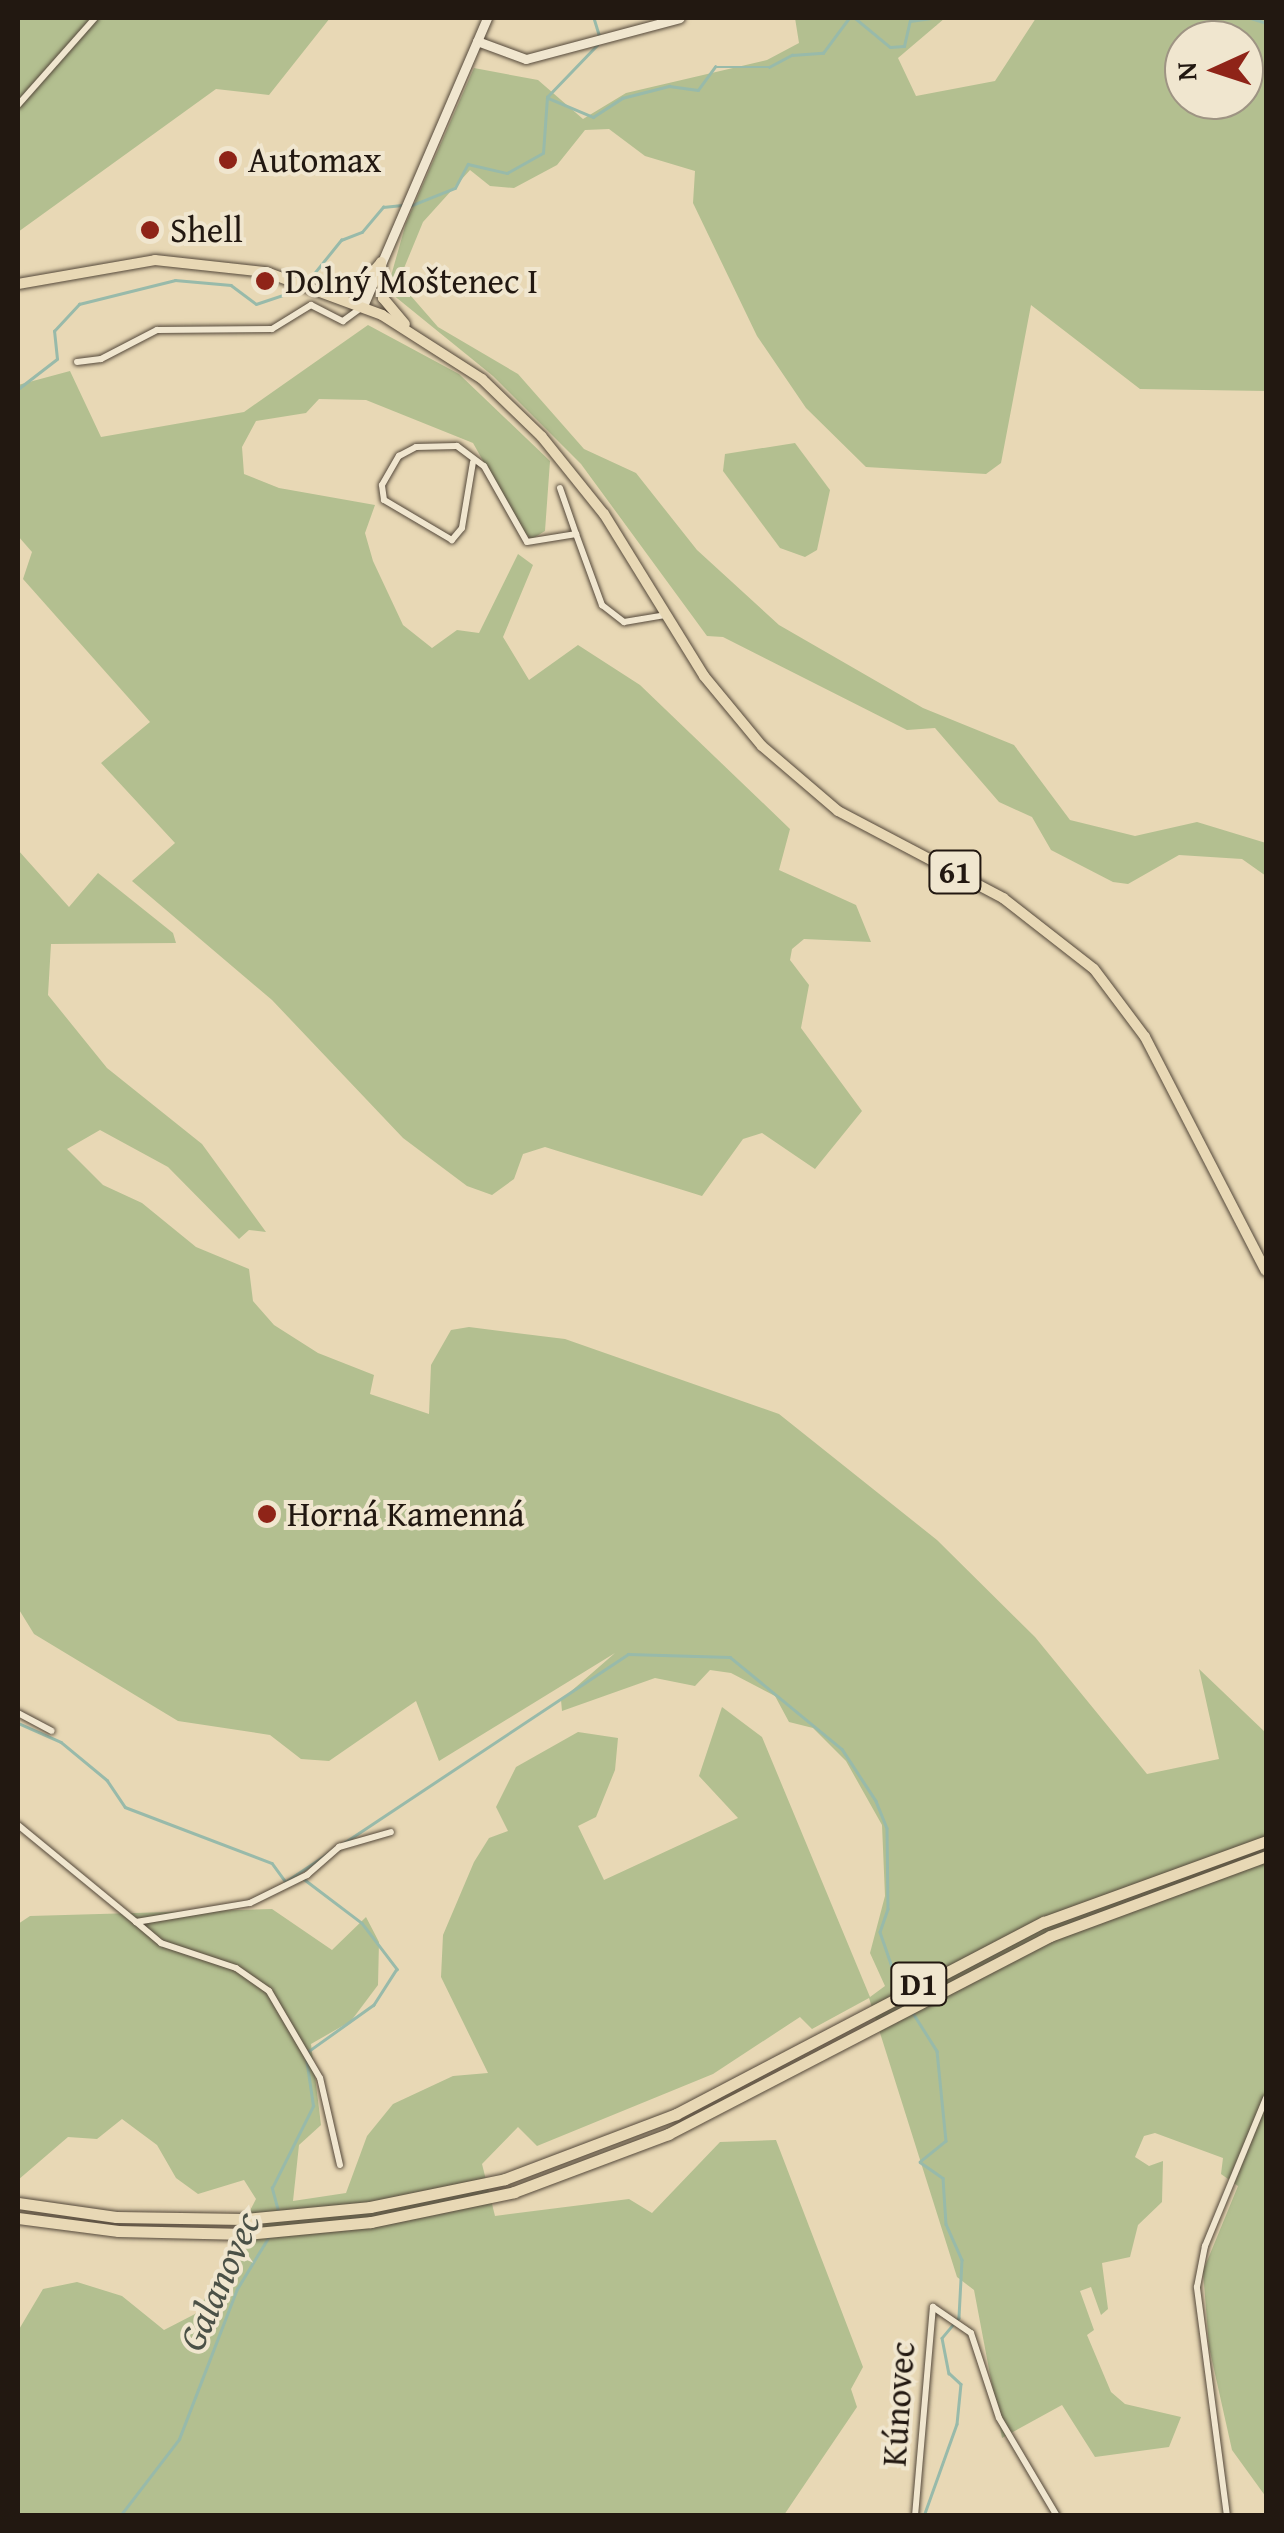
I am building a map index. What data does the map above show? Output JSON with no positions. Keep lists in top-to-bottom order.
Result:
{
  "streets": {
    "highway": ["D1"],
    "main road": ["61"],
    "street": ["Kúnovec"]
  },
  "water": ["Galanovec"],
  "places": [
    "Automax",
    "Shell",
    "Dolný Moštenec I",
    "Horná Kamenná"
  ],
  "north": "left"
}
